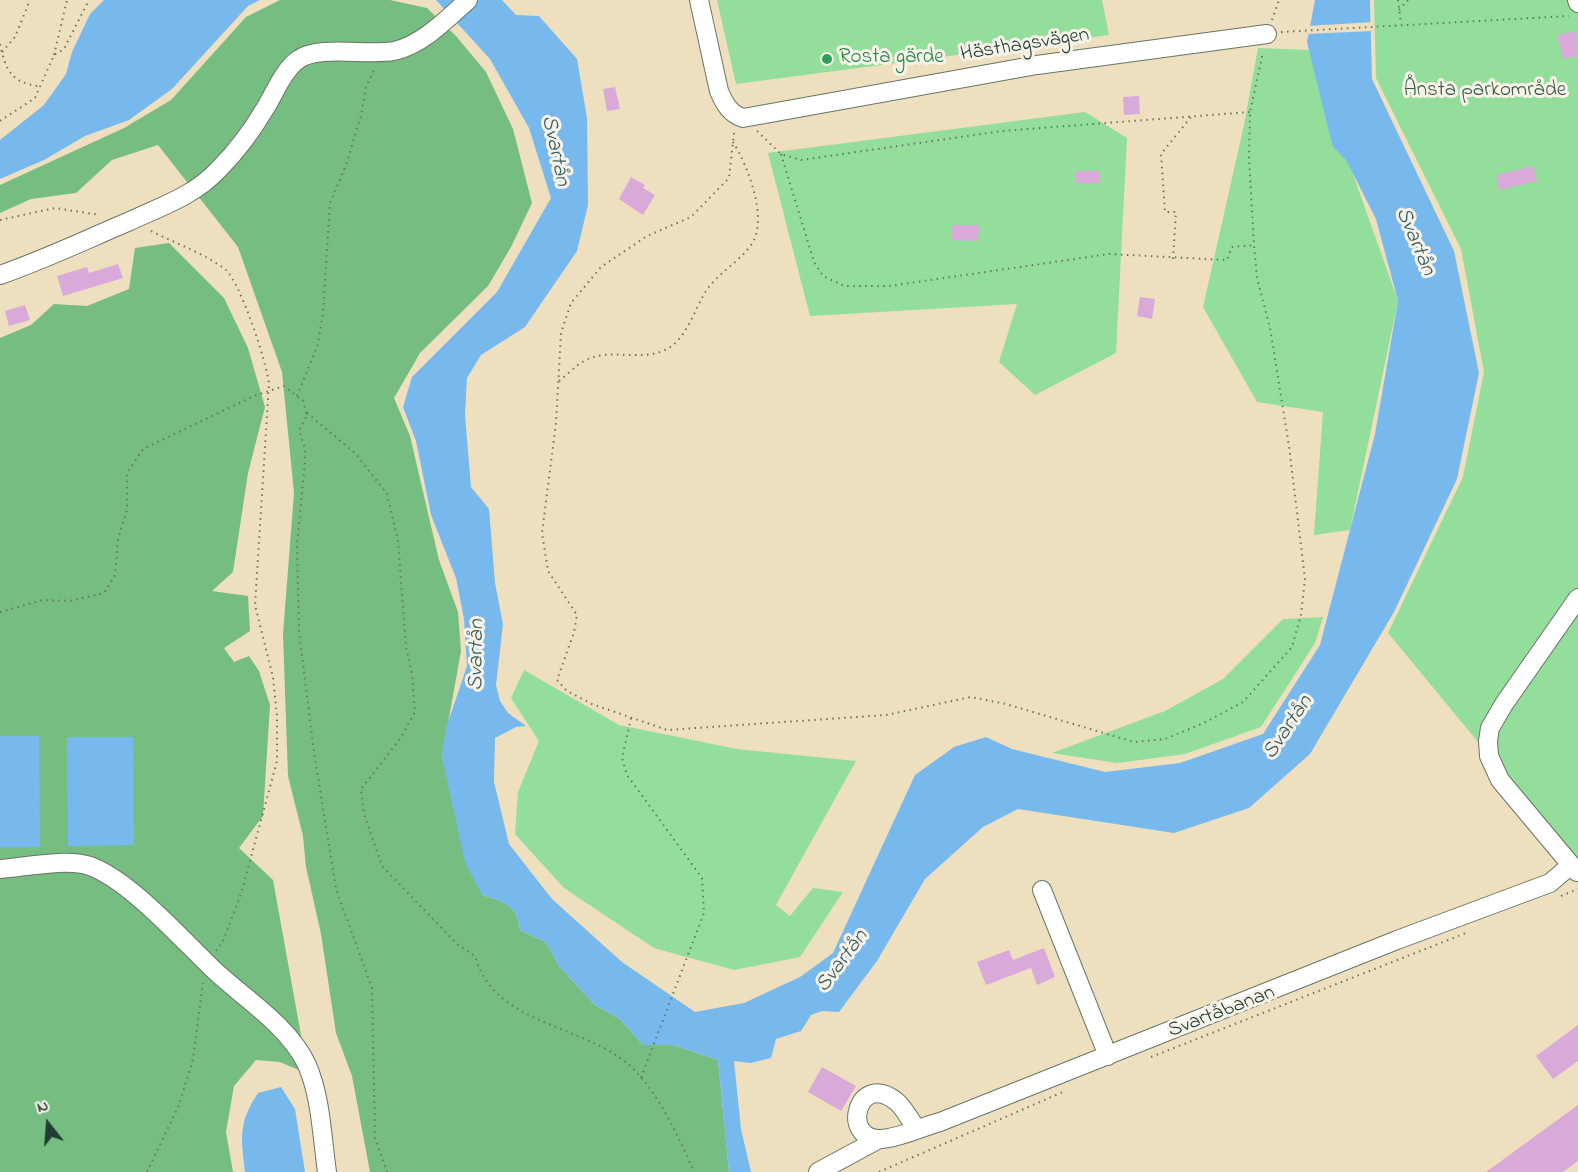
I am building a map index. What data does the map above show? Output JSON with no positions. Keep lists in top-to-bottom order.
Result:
{
  "streets": {
    "lane": ["Hästhagsvägen"],
    "path": ["Svartåbanan"]
  },
  "water": ["Svartån"],
  "parks": ["Ånsta parkområde"],
  "places": ["Rosta gärde"],
  "north": "top"
}
